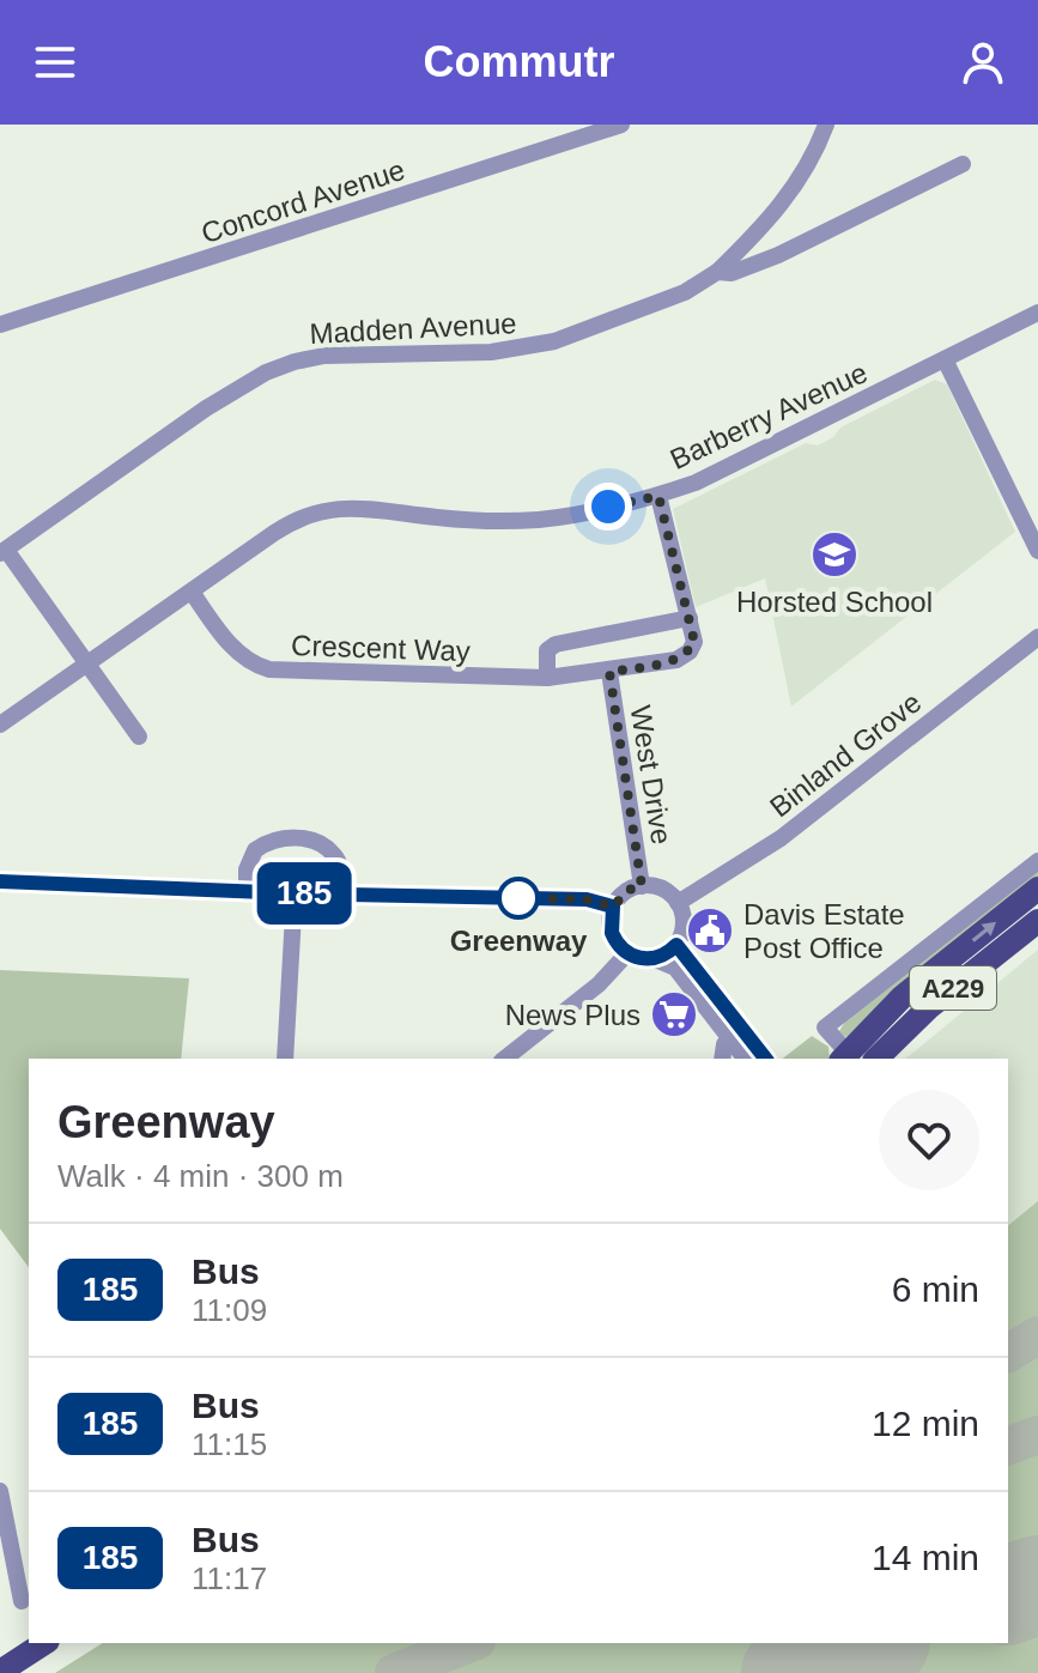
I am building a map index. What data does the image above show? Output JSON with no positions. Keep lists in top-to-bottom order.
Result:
{
  "streets": {
    "main road": ["A229"],
    "street": [
      "Concord Avenue",
      "Madden Avenue",
      "Barberry Avenue",
      "Crescent Way",
      "Binland Grove",
      "West Drive"
    ]
  },
  "crossings": [
    ["Barberry Avenue", "Crescent Way"],
    ["Crescent Way", "West Drive"],
    ["Binland Grove", "West Drive"]
  ],
  "places": {
    "school or university": ["Horsted School"],
    "other": ["Greenway"],
    "public building": ["Davis Estate Post Office"],
    "supermarket": ["News Plus"]
  },
  "lines": ["bus line 185"],
  "page": {
    "header": "Commutr",
    "on_map": "185",
    "heading": ["Greenway", "Walk · 4 min · 300 m"],
    "list": [
      {
        "mark": "185",
        "name": "Bus",
        "note": "11:09",
        "value": "6 min"
      },
      {
        "mark": "185",
        "name": "Bus",
        "note": "11:15",
        "value": "12 min"
      },
      {
        "mark": "185",
        "name": "Bus",
        "note": "11:17",
        "value": "14 min"
      }
    ]
  }
}
